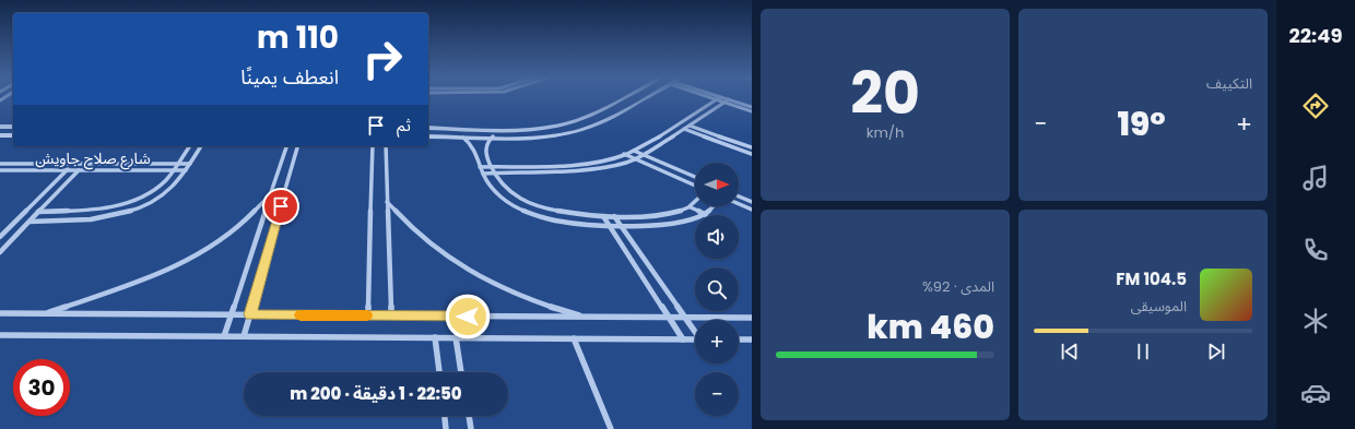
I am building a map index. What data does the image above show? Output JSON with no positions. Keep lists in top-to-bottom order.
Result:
{
  "streets": {
    "street": ["شارع صلاح جاويش"]
  },
  "north": "right",
  "page": {
    "tabs": "22:49",
    "tile": [
      "التكييف",
      ["20", "km/h"],
      ["المدى · 92%", "460 km"]
    ],
    "turn": ["110 m", "انعطف يمينًا"],
    "then": "ثم",
    "heat": ["−", "19°", "+"],
    "map_buttons": ["+", "−"],
    "song": ["104.5 FM", "الموسيقى"],
    "limit": "30",
    "trip": "22:50 · 1 دقيقة · 200 m"
  }
}
